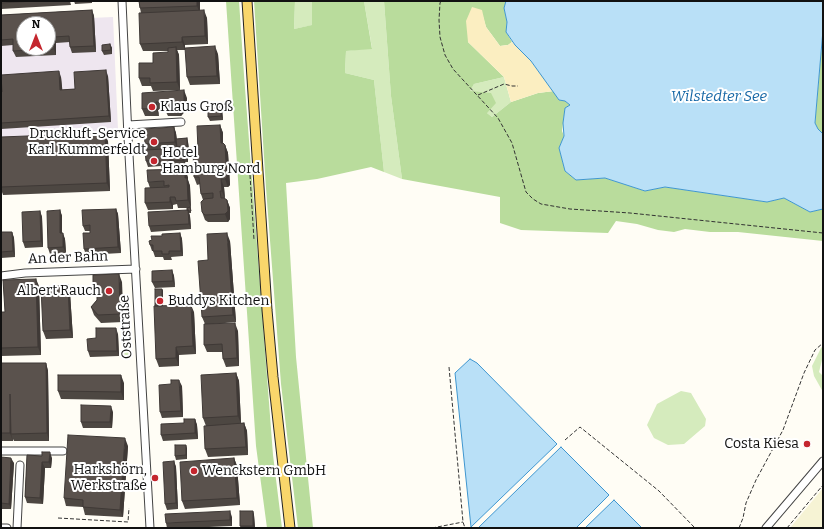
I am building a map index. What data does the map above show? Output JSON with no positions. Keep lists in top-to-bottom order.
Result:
{
  "streets": {
    "street": ["An der Bahn", "Oststraße"]
  },
  "crossings": [
    ["An der Bahn", "Oststraße"]
  ],
  "water": ["Wilstedter See"],
  "places": [
    "Klaus Groß",
    "Druckluft-Service Karl Kummerfeldt",
    "Hotel Hamburg Nord",
    "Albert Rauch",
    "Buddys Kitchen",
    "Costa Kiesa",
    "Wenckstern GmbH",
    "Harkshörn, Werkstraße"
  ],
  "north": "top"
}
